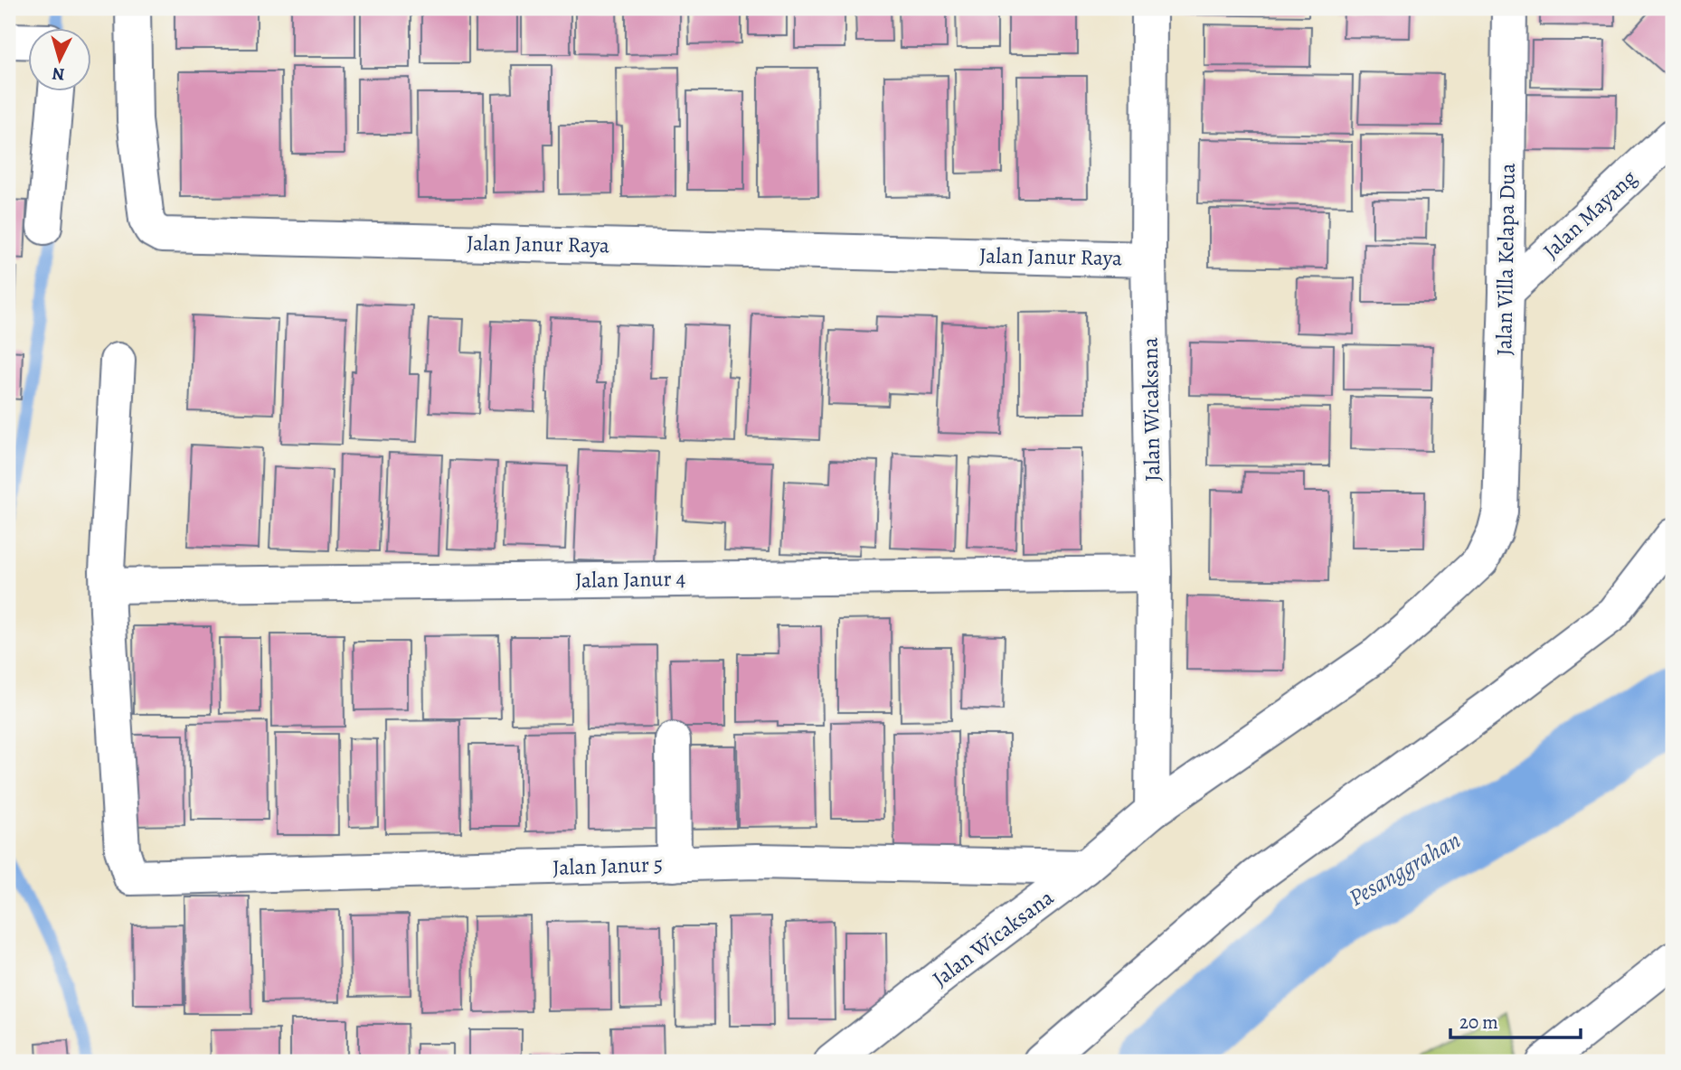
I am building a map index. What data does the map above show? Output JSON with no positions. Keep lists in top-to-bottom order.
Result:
{
  "streets": {
    "street": [
      "Jalan Mayang",
      "Jalan Janur Raya",
      "Jalan Villa Kelapa Dua",
      "Jalan Wicaksana",
      "Jalan Janur 4",
      "Jalan Janur 5"
    ]
  },
  "crossings": [
    ["Jalan Mayang", "Jalan Villa Kelapa Dua"],
    ["Jalan Janur Raya", "Jalan Wicaksana"],
    ["Jalan Villa Kelapa Dua", "Jalan Wicaksana"],
    ["Jalan Wicaksana", "Jalan Janur 4"],
    ["Jalan Wicaksana", "Jalan Janur 5"],
    ["Jalan Janur 4", "Jalan Janur 5"]
  ],
  "water": ["Pesanggrahan"],
  "scale_bar": "20 m",
  "north": "bottom"
}
